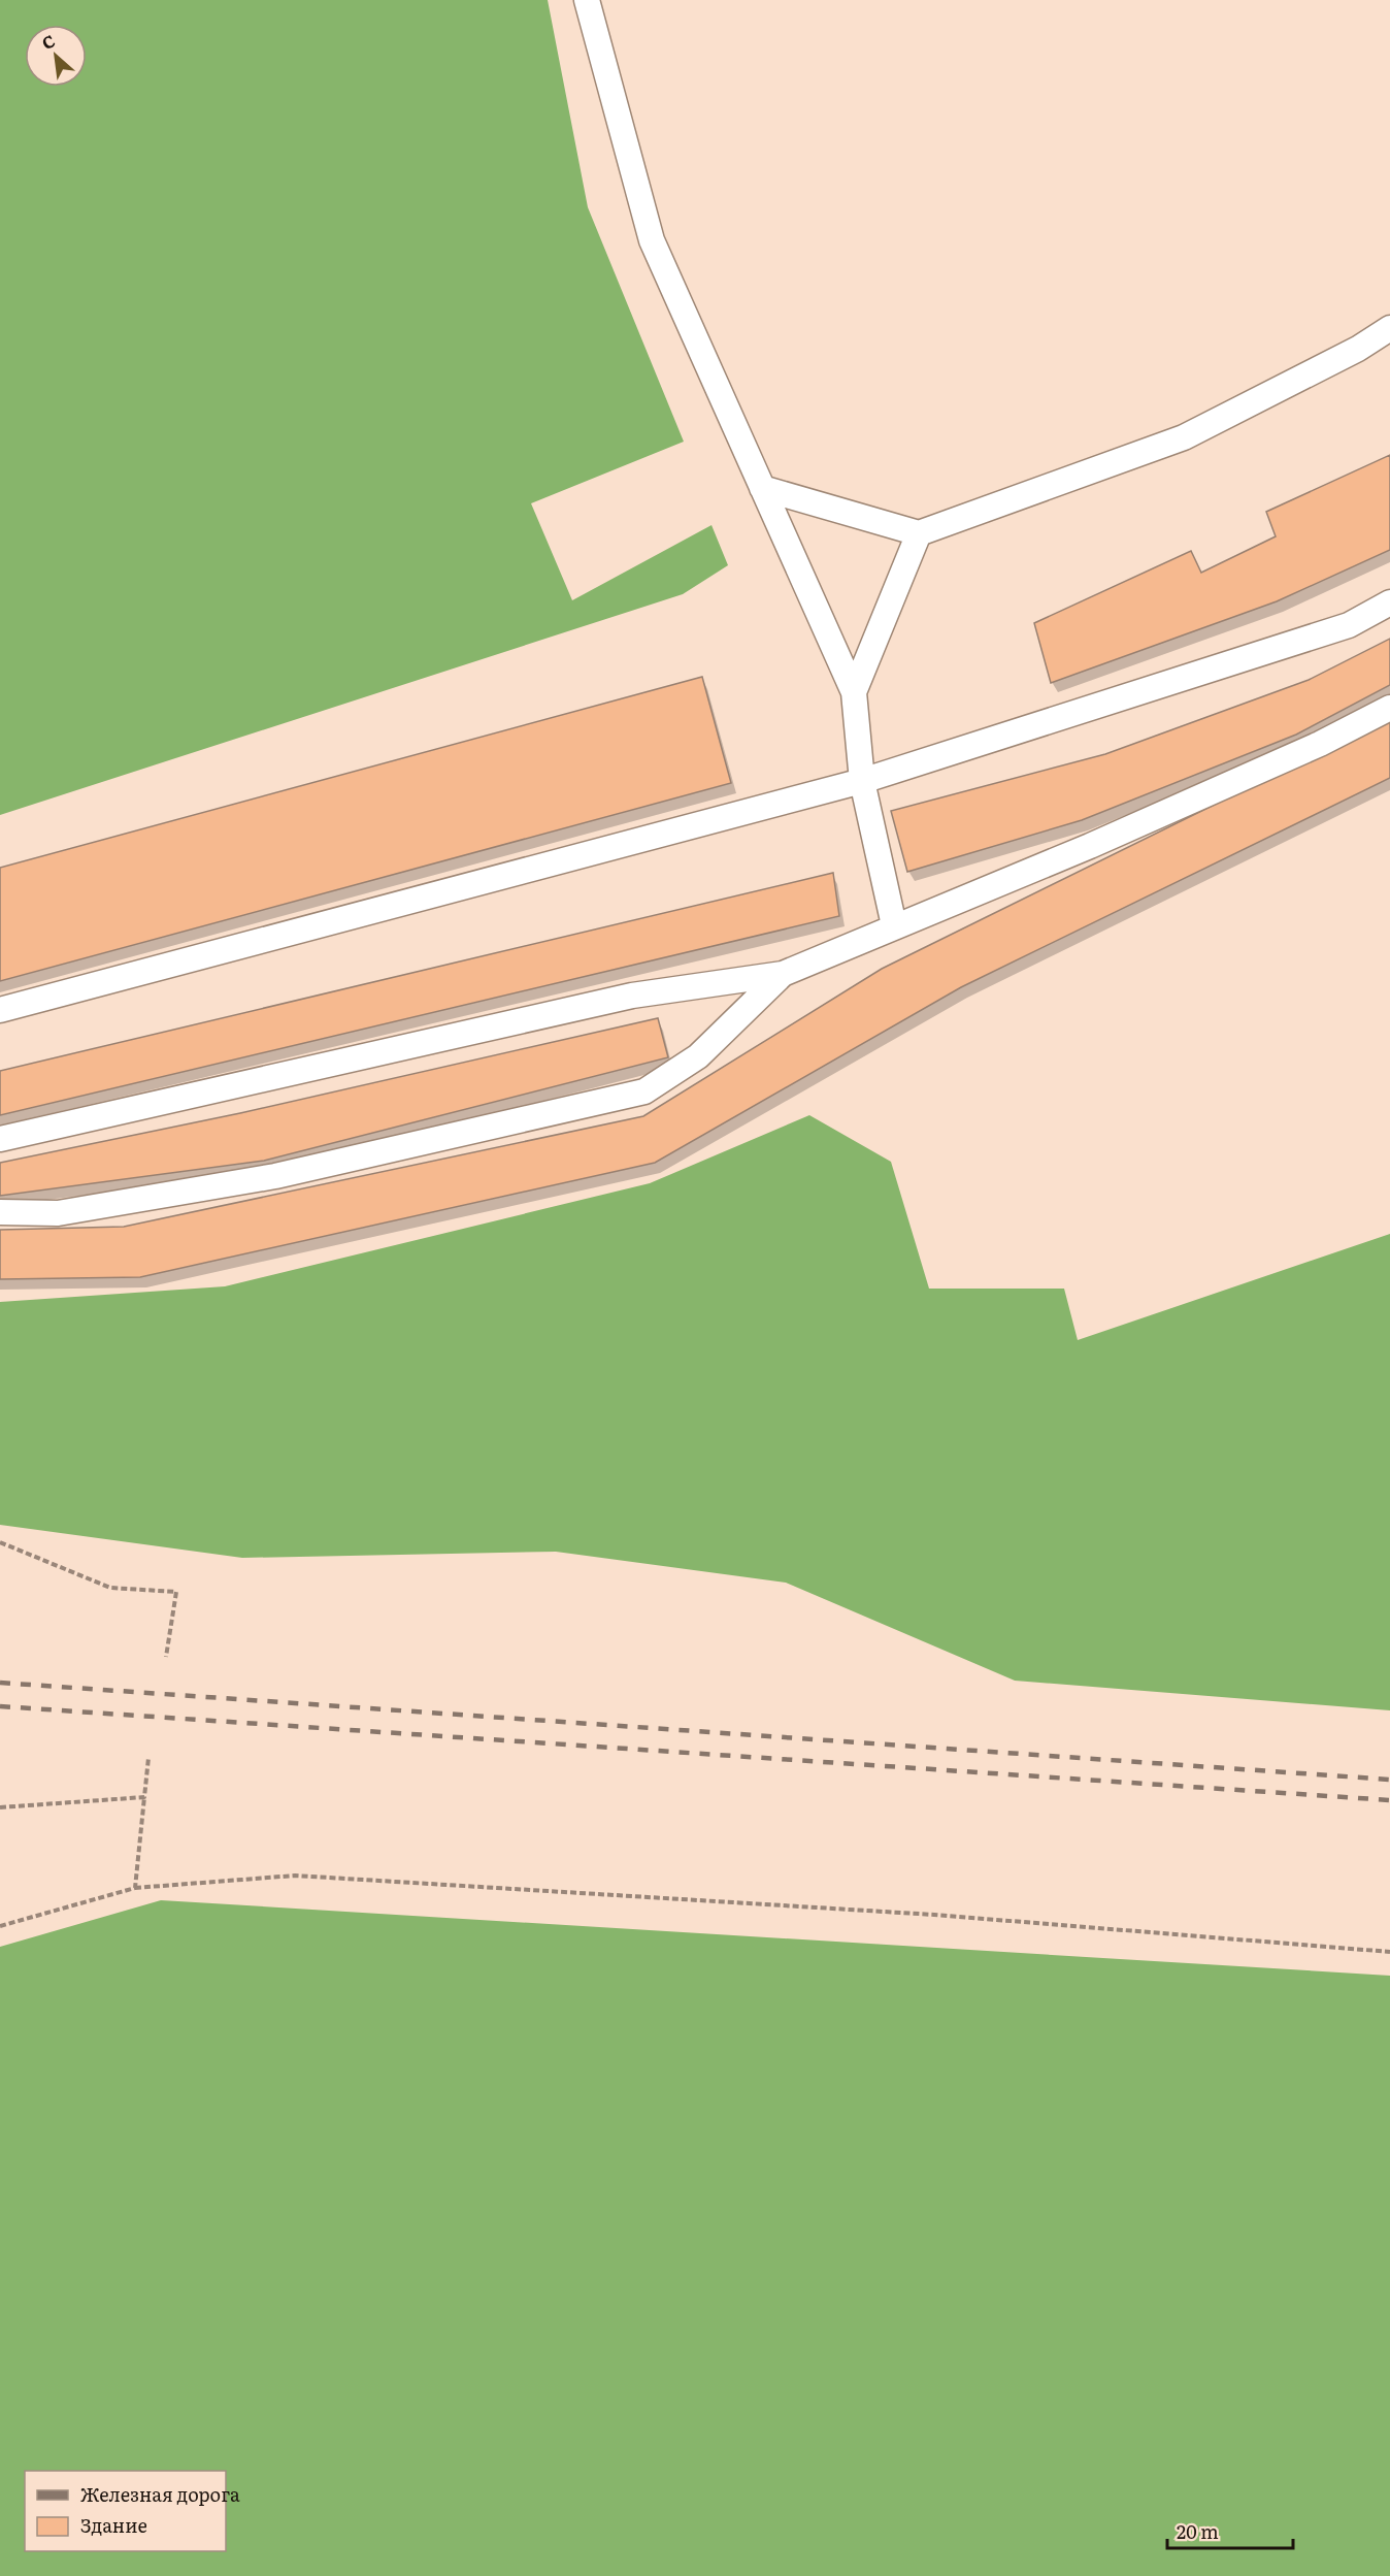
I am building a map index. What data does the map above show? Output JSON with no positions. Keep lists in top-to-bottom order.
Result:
{
  "legend": ["Железная дорога", "Здание"],
  "scale_bar": "20 m",
  "north": "top left"
}
